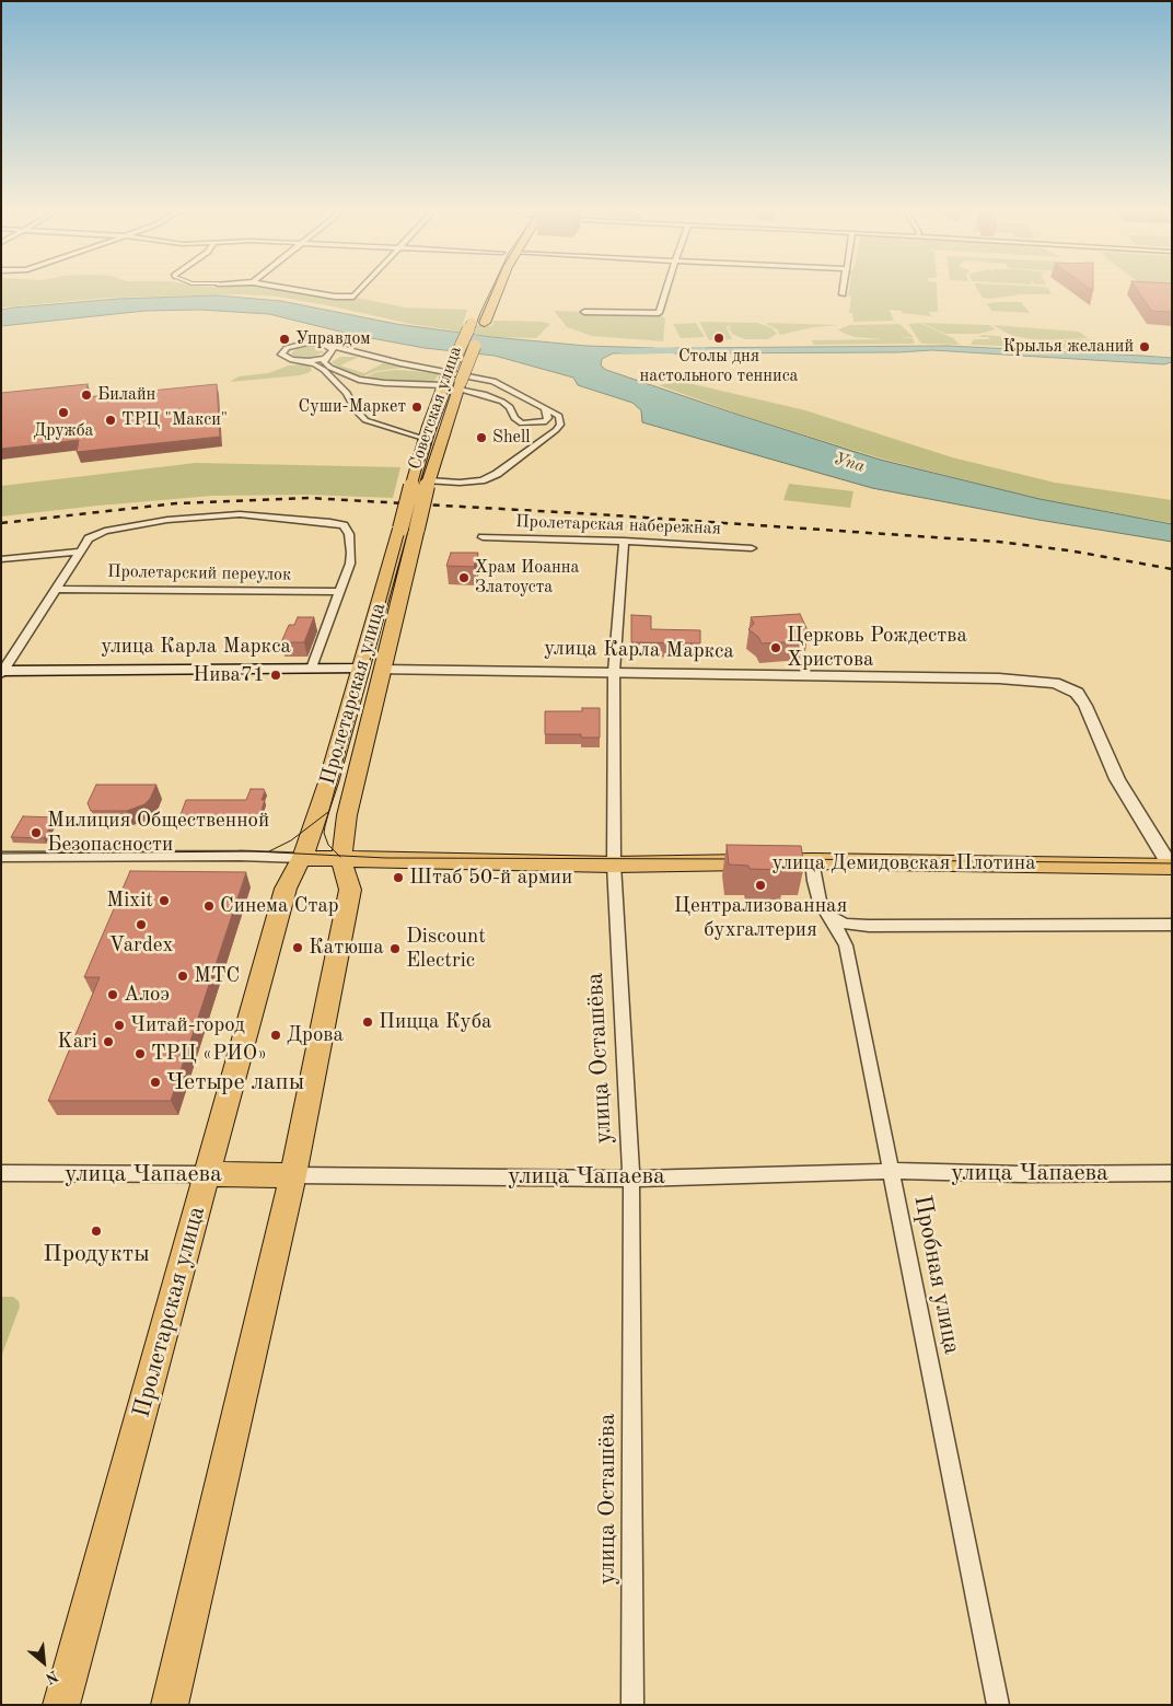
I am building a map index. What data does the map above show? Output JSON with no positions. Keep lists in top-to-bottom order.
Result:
{
  "streets": {
    "main road": [
      "Советская улица",
      "улица Карла Маркса",
      "Пролетарская улица",
      "улица Демидовская Плотина",
      "улица Чапаева"
    ],
    "street": [
      "Пролетарская набережная",
      "Пролетарский переулок",
      "улица Осташёва",
      "Пробная улица"
    ]
  },
  "crossings": [
    ["Советская улица", "Пролетарская улица"],
    ["Пролетарская набережная", "улица Осташёва"],
    ["Пролетарский переулок", "Пролетарская улица"],
    ["улица Карла Маркса", "Пролетарская улица"],
    ["улица Карла Маркса", "улица Демидовская Плотина"],
    ["улица Карла Маркса", "улица Осташёва"],
    ["Пролетарская улица", "улица Демидовская Плотина"],
    ["Пролетарская улица", "улица Чапаева"],
    ["улица Демидовская Плотина", "улица Осташёва"],
    ["улица Демидовская Плотина", "Пробная улица"],
    ["улица Осташёва", "улица Чапаева"],
    ["улица Чапаева", "Пробная улица"]
  ],
  "water": ["Упа"],
  "places": [
    "Cтолы дня настольного тенниса",
    "Управдом",
    "Крылья желаний",
    "Билайн",
    "Суши-Маркет",
    "Дружба",
    "ТРЦ \"Макси\"",
    "Shell",
    "Храм Иоанна Златоуста",
    "Церковь Рождества Христова",
    "Нива71",
    "Милиция Общественной Безопасности",
    "Штаб 50-й армии",
    "Централизованная бухгалтерия",
    "Mixit",
    "Синема Стар",
    "Vardex",
    "Катюша",
    "Discount Electric",
    "МТС",
    "Алоэ",
    "Пицца Куба",
    "Читай-город",
    "Дрова",
    "Kari",
    "ТРЦ «РИО»",
    "Четыре лапы",
    "Продукты"
  ],
  "north": "bottom right"
}
